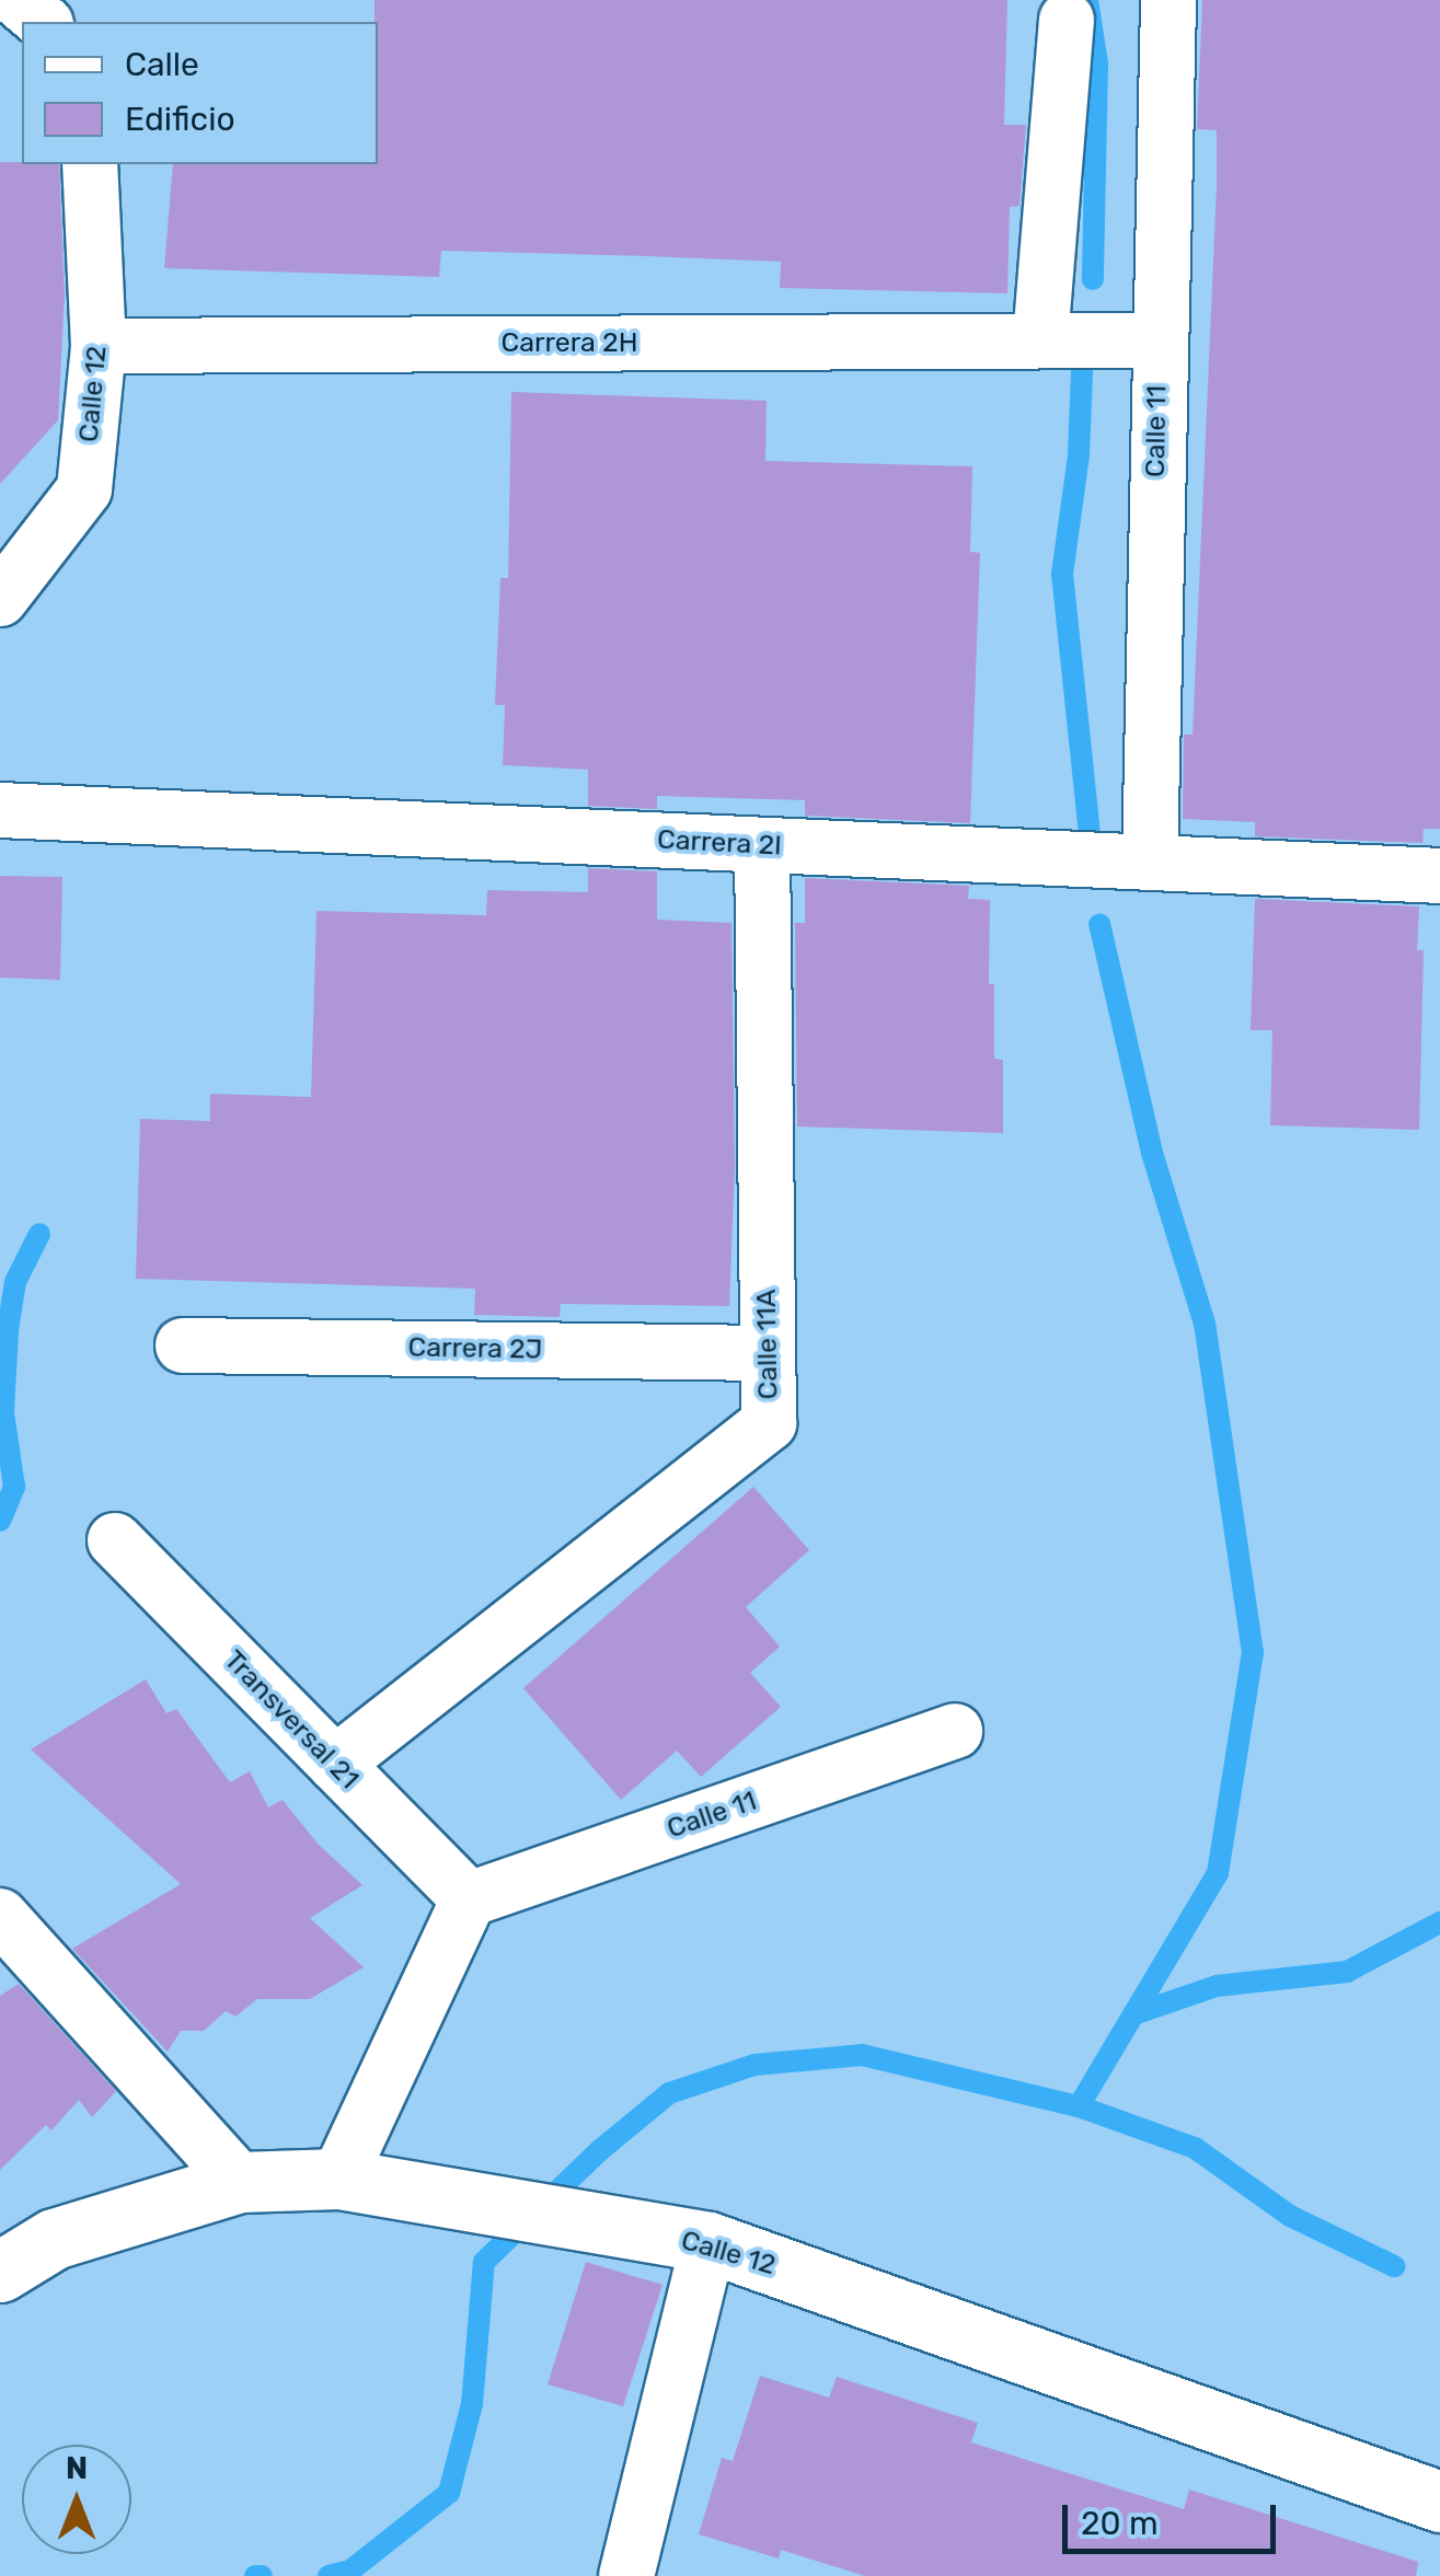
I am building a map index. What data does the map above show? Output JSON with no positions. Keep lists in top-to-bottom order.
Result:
{
  "streets": {
    "main road": ["Calle 12"],
    "street": [
      "Carrera 2H",
      "Calle 11",
      "Carrera 2I",
      "Calle 11A",
      "Carrera 2J",
      "Transversal 21"
    ]
  },
  "crossings": [
    ["Carrera 2H", "Calle 12"],
    ["Carrera 2H", "Calle 11"],
    ["Calle 11", "Carrera 2I"],
    ["Calle 11", "Transversal 21"],
    ["Carrera 2I", "Calle 11A"],
    ["Calle 11A", "Carrera 2J"],
    ["Calle 11A", "Transversal 21"]
  ],
  "legend": ["Calle", "Edificio"],
  "scale_bar": "20 m",
  "north": "top"
}
